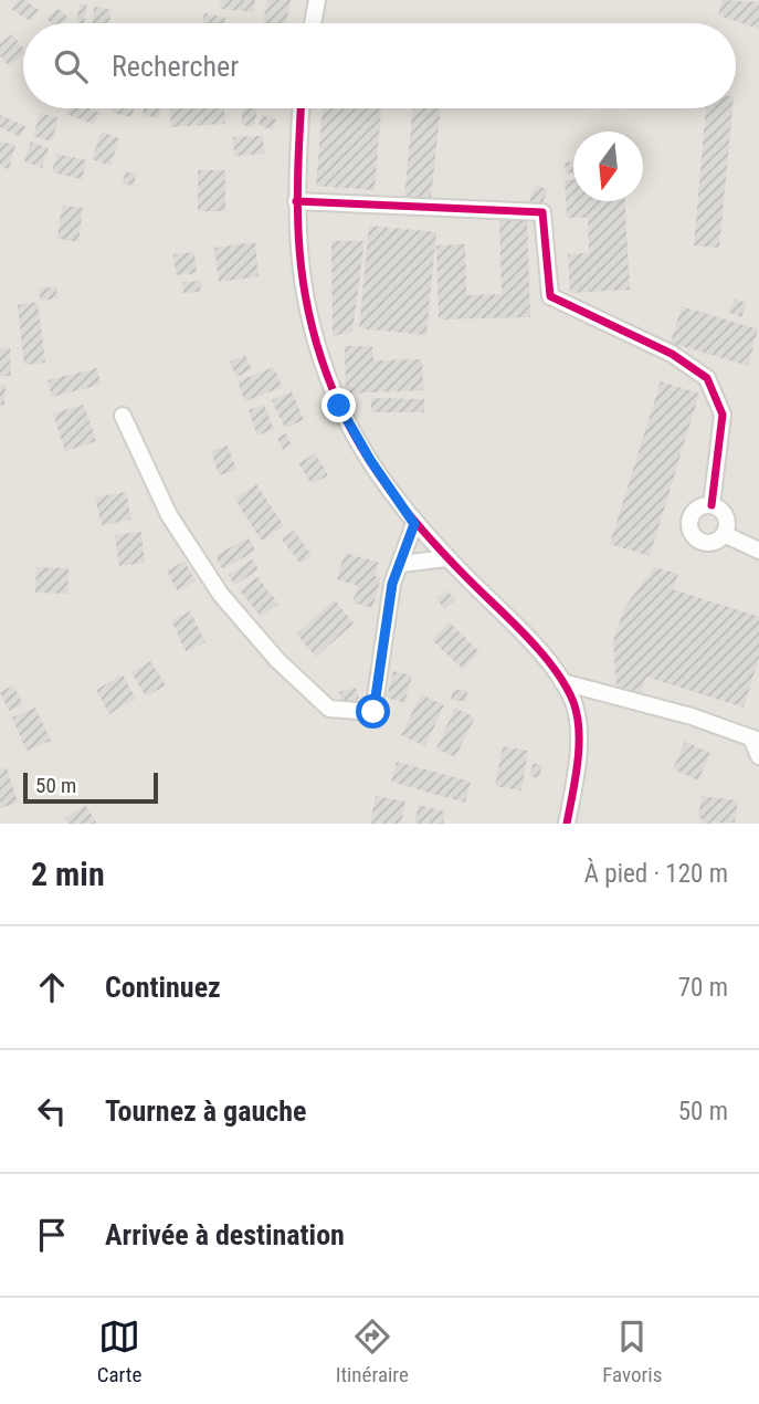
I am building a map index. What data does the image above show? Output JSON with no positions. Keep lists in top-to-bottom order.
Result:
{
  "scale_bar": "50 m",
  "north": "bottom",
  "page": {
    "search": "Rechercher",
    "scale": "50 m",
    "heading": ["2 min", "À pied · 120 m"],
    "list": [
      ["Continuez", "70 m"],
      ["Tournez à gauche", "50 m"],
      "Arrivée à destination"
    ],
    "nav": ["Carte", "Itinéraire", "Favoris"]
  }
}
